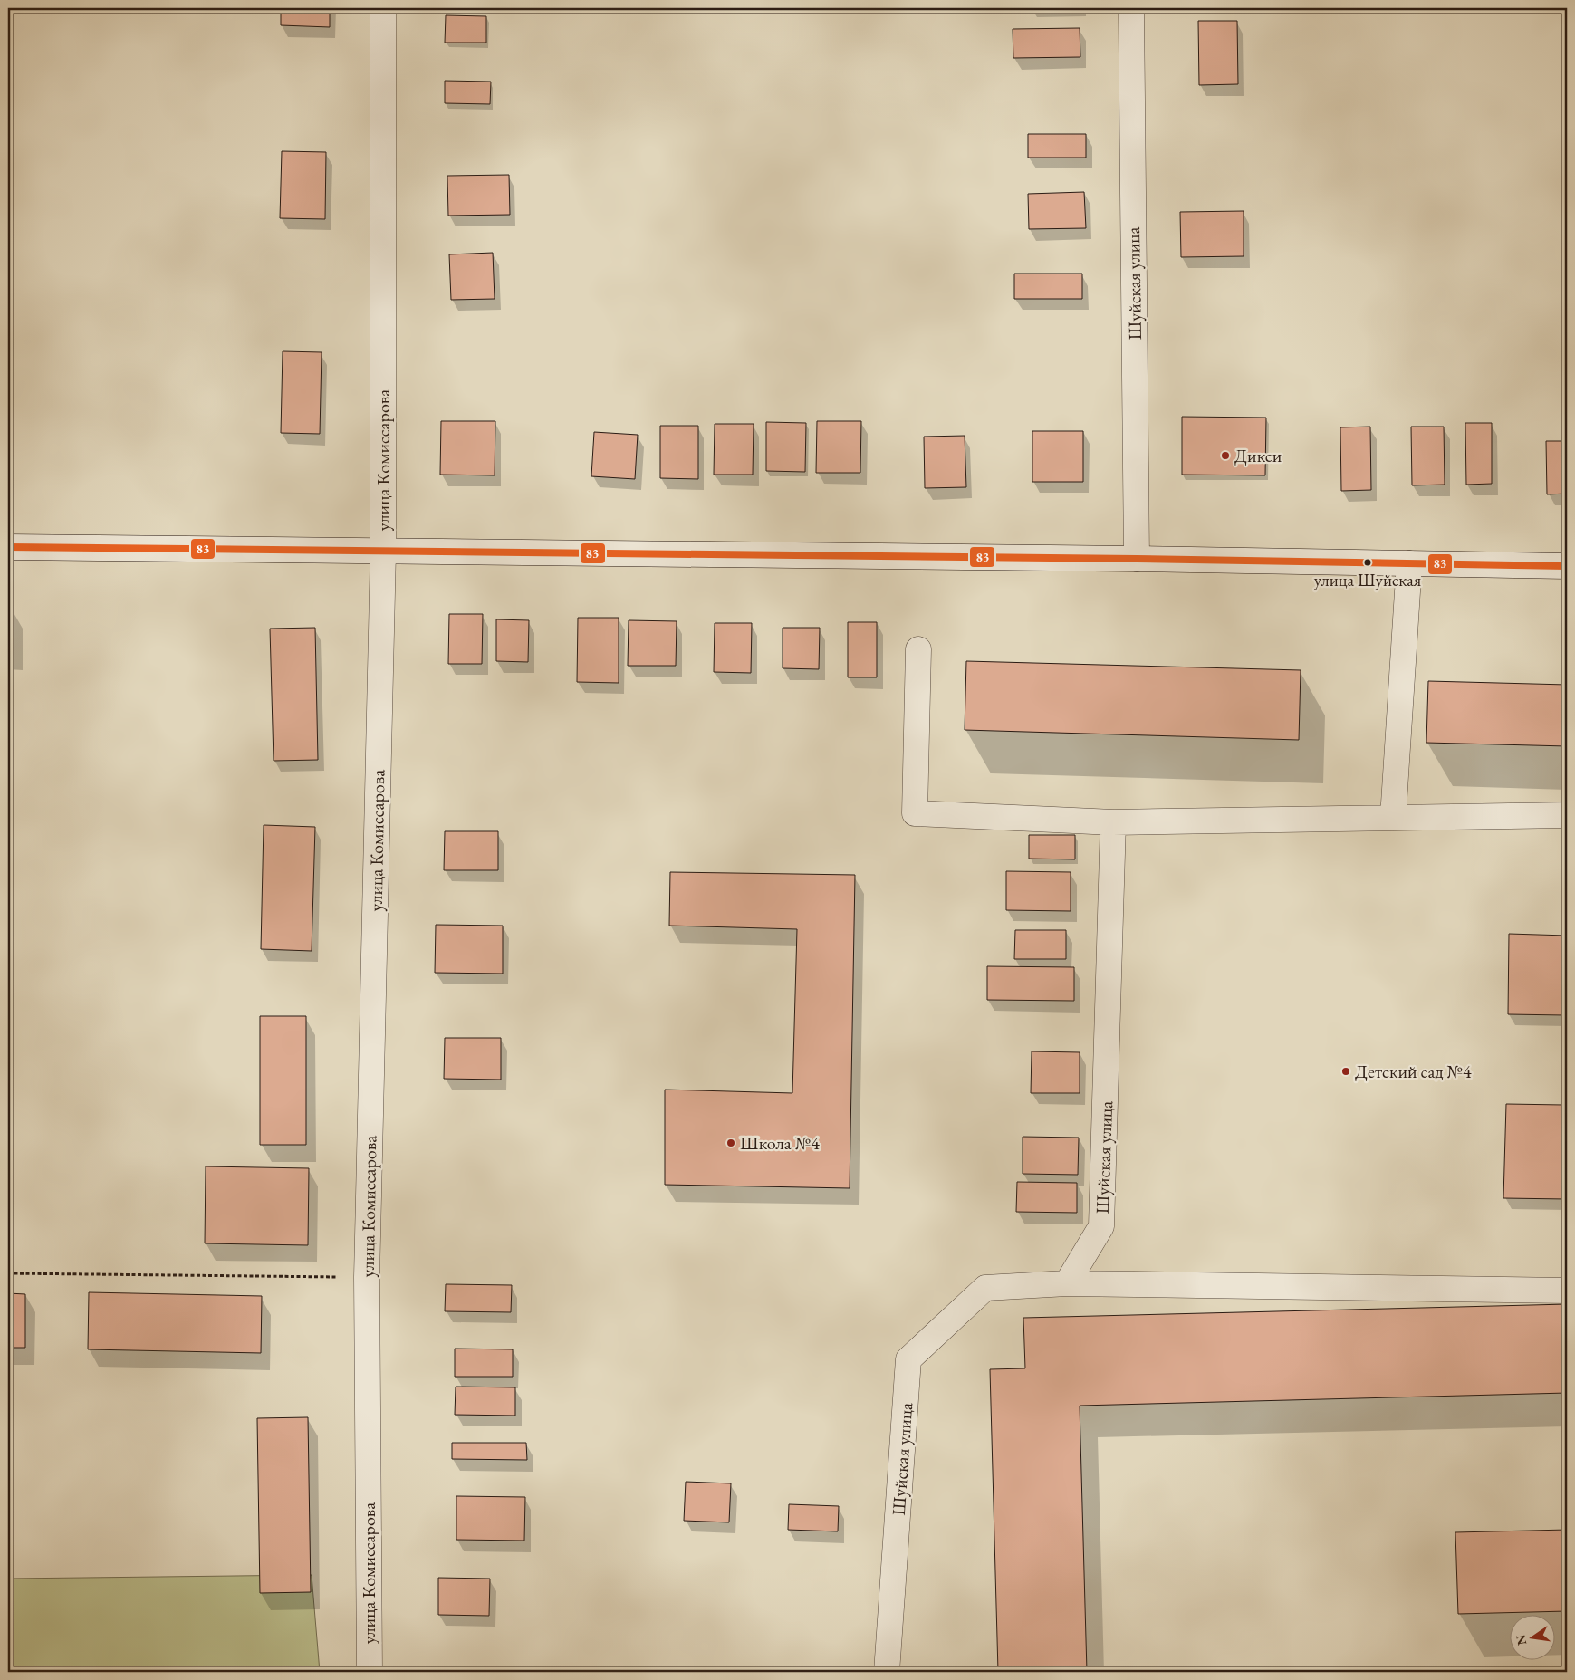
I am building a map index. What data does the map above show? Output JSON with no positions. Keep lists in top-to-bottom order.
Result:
{
  "streets": {
    "street": ["Шуйская улица", "улица Комиссарова"]
  },
  "places": [
    "Дикси",
    "улица Шуйская",
    "Детский сад №4",
    "Школа №4"
  ],
  "lines": ["transit line 83"],
  "north": "left"
}
